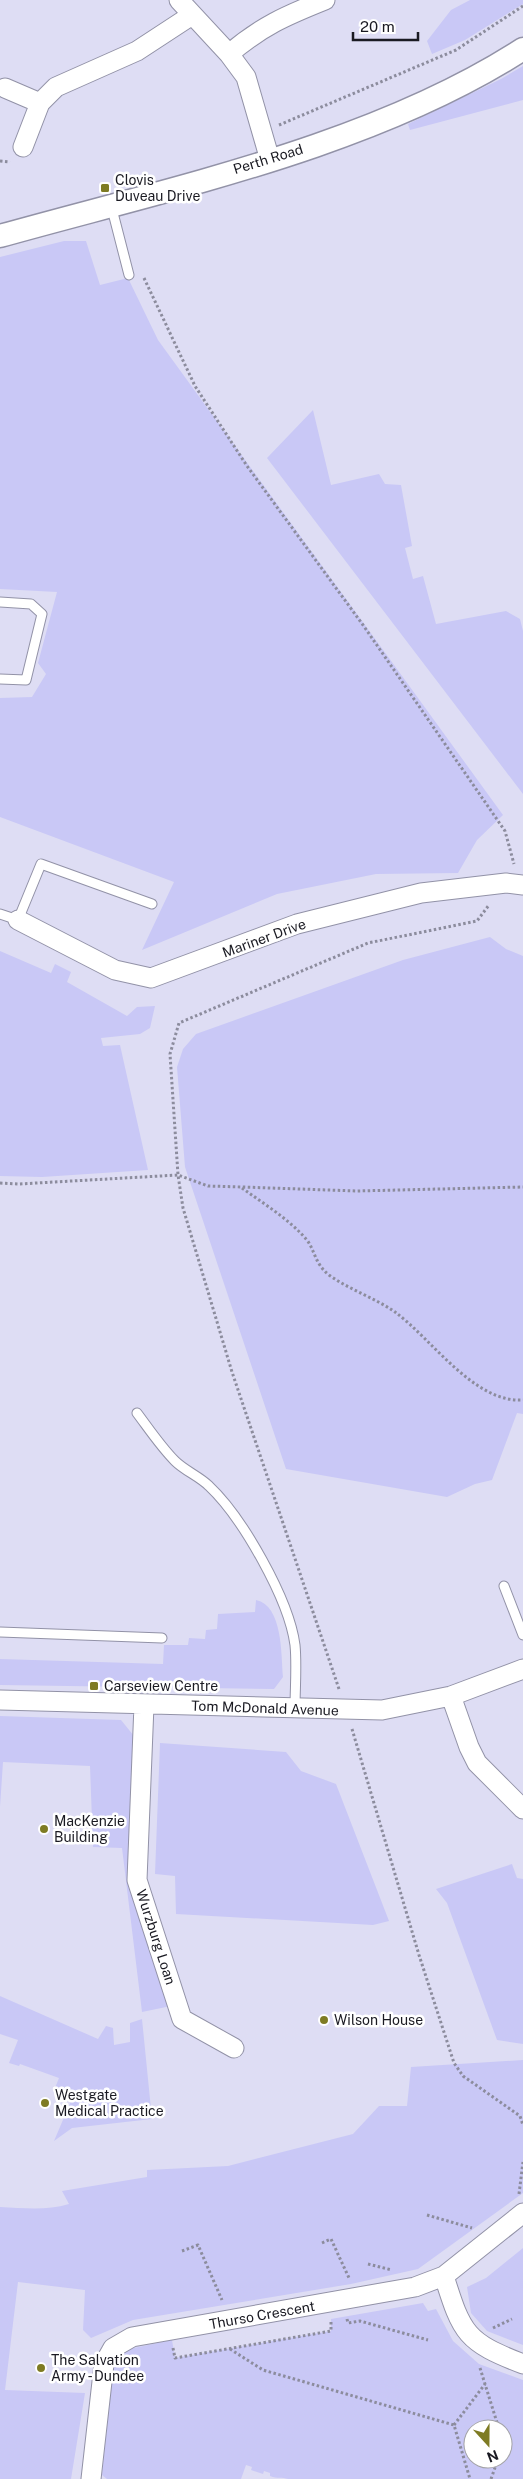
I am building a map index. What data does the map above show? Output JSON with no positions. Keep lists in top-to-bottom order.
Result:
{
  "streets": {
    "street": [
      "Perth Road",
      "Mariner Drive",
      "Tom McDonald Avenue",
      "Wurzburg Loan",
      "Thurso Crescent"
    ]
  },
  "crossings": [
    ["Tom McDonald Avenue", "Wurzburg Loan"]
  ],
  "places": {
    "transit": ["Clovis Duveau Drive", "Carseview Centre"],
    "other": [
      "MacKenzie Building",
      "Wilson House",
      "Westgate Medical Practice",
      "The Salvation Army - Dundee"
    ]
  },
  "scale_bar": "20 m",
  "north": "bottom"
}
